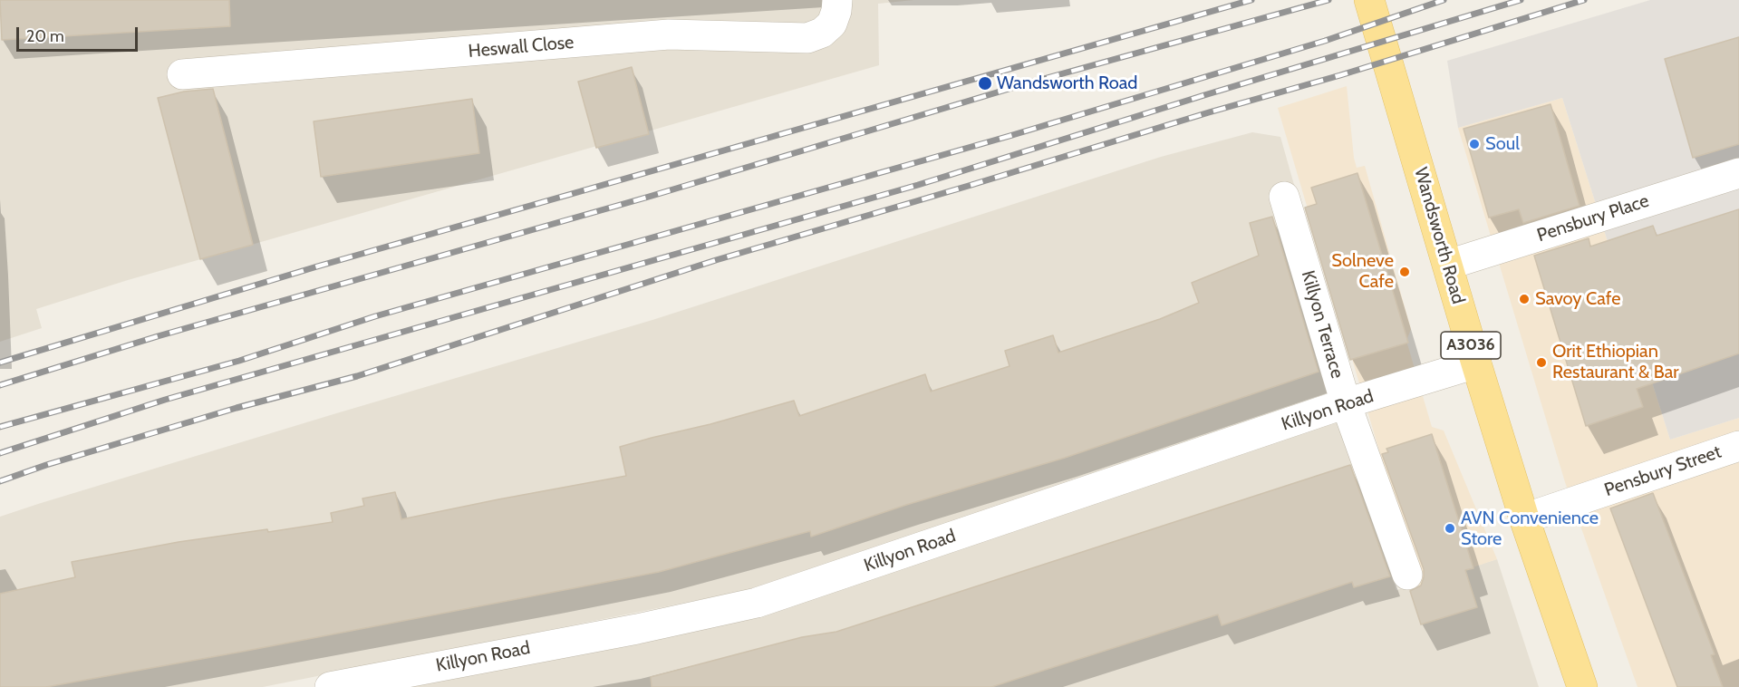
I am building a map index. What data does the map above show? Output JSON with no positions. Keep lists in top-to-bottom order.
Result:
{
  "streets": {
    "main road": ["Wandsworth Road", "A3036"],
    "street": [
      "Heswall Close",
      "Pensbury Place",
      "Killyon Terrace",
      "Killyon Road",
      "Pensbury Street"
    ]
  },
  "crossings": [
    ["Pensbury Place", "Wandsworth Road"],
    ["Wandsworth Road", "Killyon Road"],
    ["Wandsworth Road", "Pensbury Street"],
    ["Killyon Terrace", "Killyon Road"]
  ],
  "places": [
    "Wandsworth Road",
    "Soul",
    "Solneve Cafe",
    "Savoy Cafe",
    "Orit Ethiopian Restaurant & Bar",
    "AVN Convenience Store"
  ],
  "scale_bar": "20 m"
}
